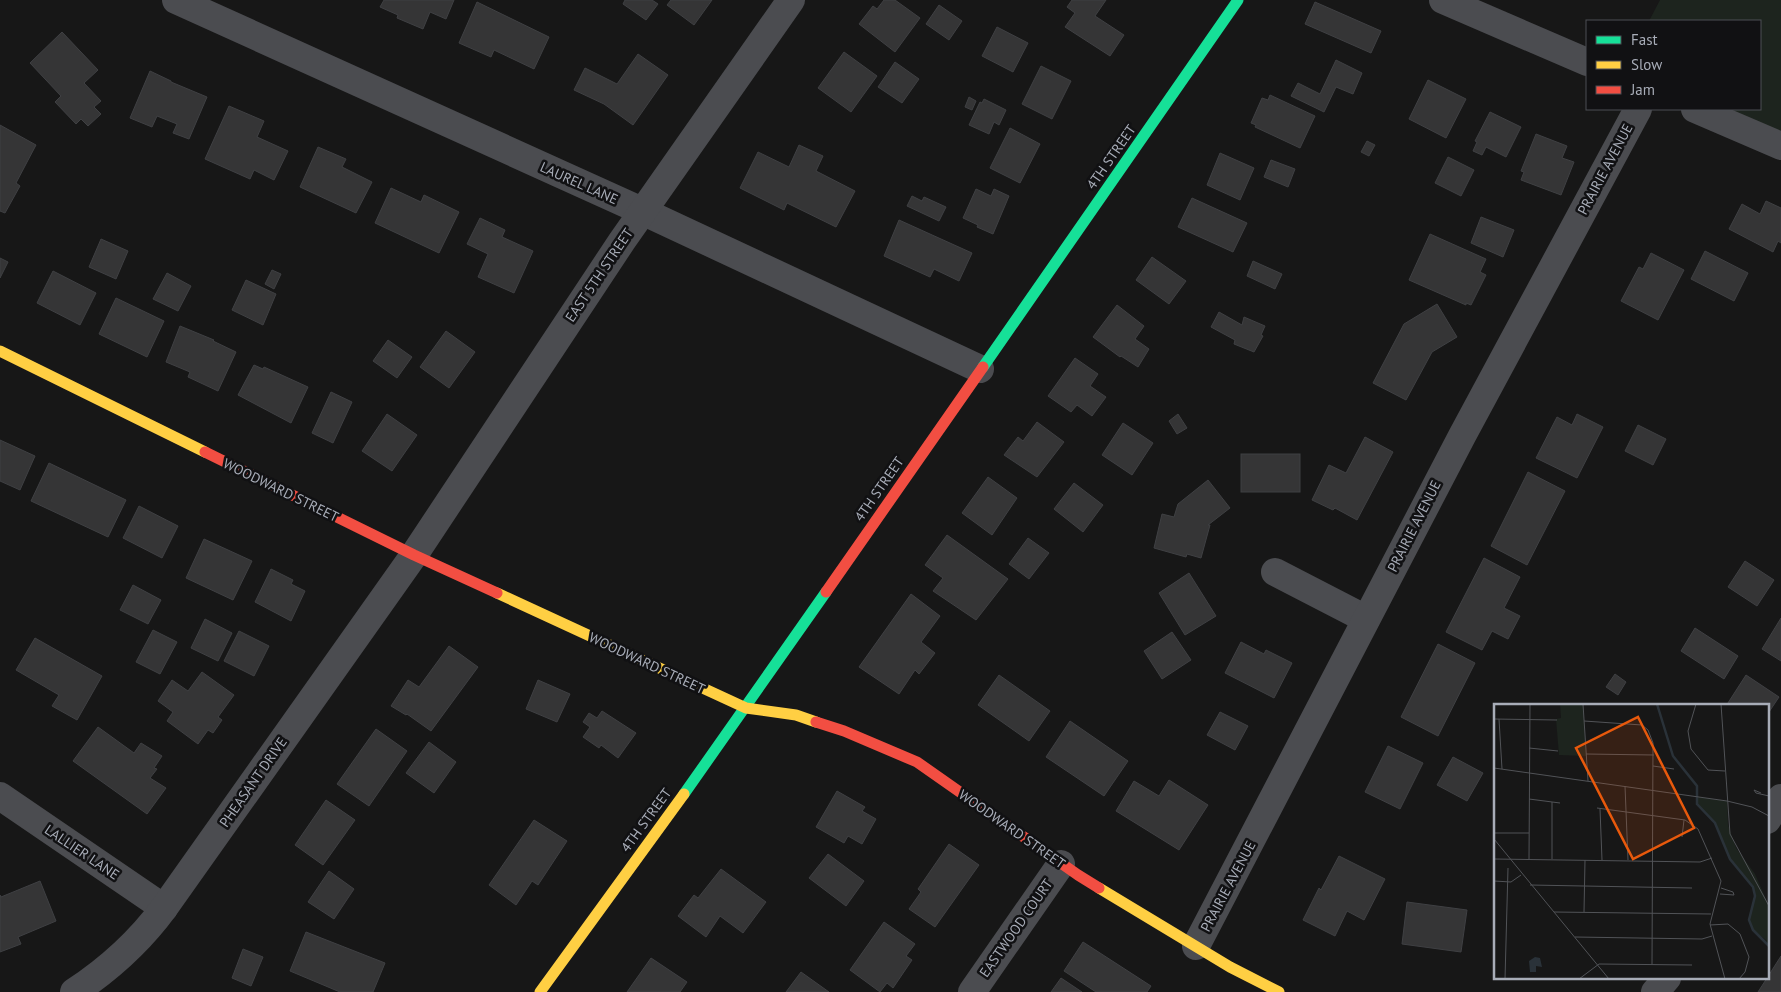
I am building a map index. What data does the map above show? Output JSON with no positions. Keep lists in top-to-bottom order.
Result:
{
  "streets": {
    "street": [
      "4TH STREET",
      "PRAIRIE AVENUE",
      "LAUREL LANE",
      "EAST 5TH STREET",
      "WOODWARD STREET",
      "PHEASANT DRIVE",
      "LALLIER LANE",
      "EASTWOOD COURT"
    ]
  },
  "crossings": [
    ["4TH STREET", "LAUREL LANE"],
    ["4TH STREET", "WOODWARD STREET"],
    ["PRAIRIE AVENUE", "WOODWARD STREET"],
    ["LAUREL LANE", "EAST 5TH STREET"],
    ["EAST 5TH STREET", "WOODWARD STREET"],
    ["EAST 5TH STREET", "PHEASANT DRIVE"],
    ["WOODWARD STREET", "PHEASANT DRIVE"],
    ["WOODWARD STREET", "EASTWOOD COURT"],
    ["PHEASANT DRIVE", "LALLIER LANE"]
  ],
  "legend": ["Fast", "Slow", "Jam"]
}
